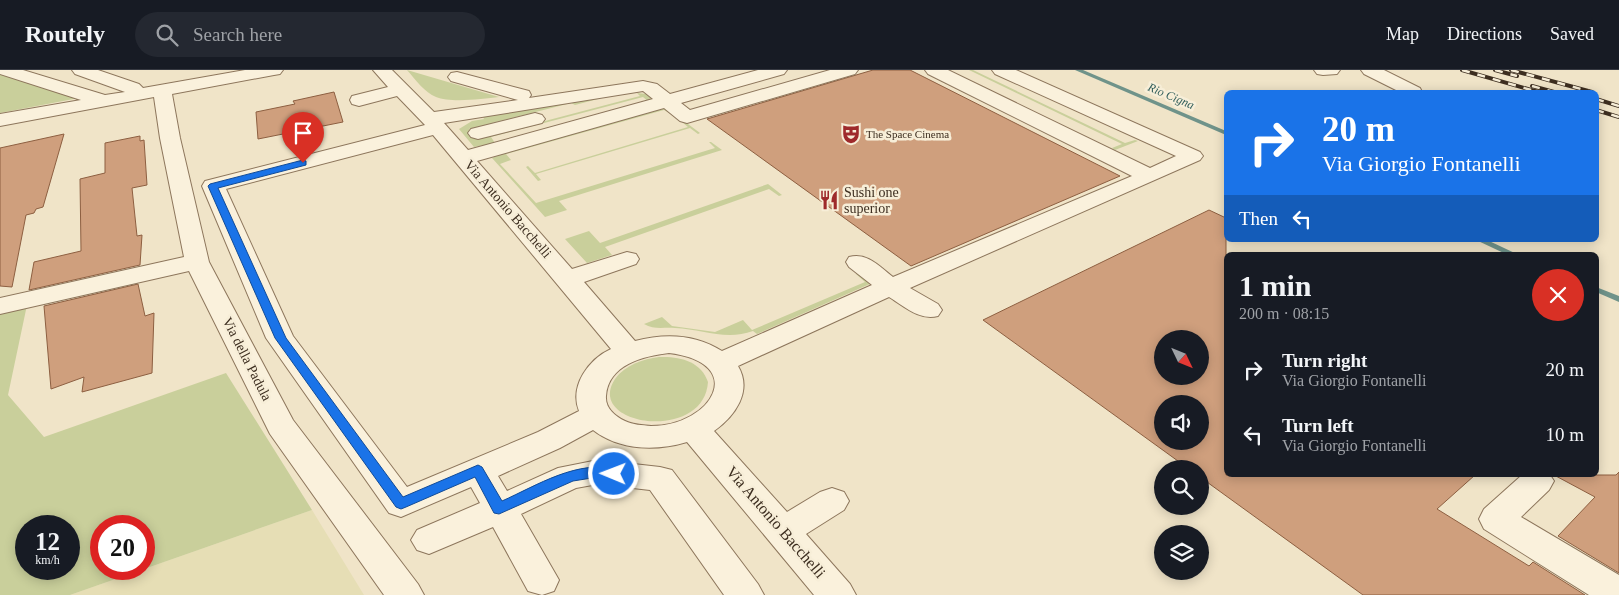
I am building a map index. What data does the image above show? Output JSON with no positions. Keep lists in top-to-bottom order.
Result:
{
  "streets": {
    "street": ["Via Antonio Bacchelli", "Via della Padula"]
  },
  "water": ["Rio Cigna"],
  "places": {
    "theatre": ["The Space Cinema"],
    "restaurant": ["Sushi one superior"]
  },
  "north": "bottom right",
  "page": {
    "header": "Routely",
    "search": "Search here",
    "nav": ["Map", "Directions", "Saved"],
    "turn": ["20 m", "Via Giorgio Fontanelli"],
    "then": "Then",
    "heading": ["1 min", "200 m · 08:15"],
    "list": [
      {
        "name": "Turn right",
        "note": "Via Giorgio Fontanelli",
        "value": "20 m"
      },
      {
        "name": "Turn left",
        "note": "Via Giorgio Fontanelli",
        "value": "10 m"
      }
    ],
    "speed": "12 km/h",
    "limit": "20"
  }
}
